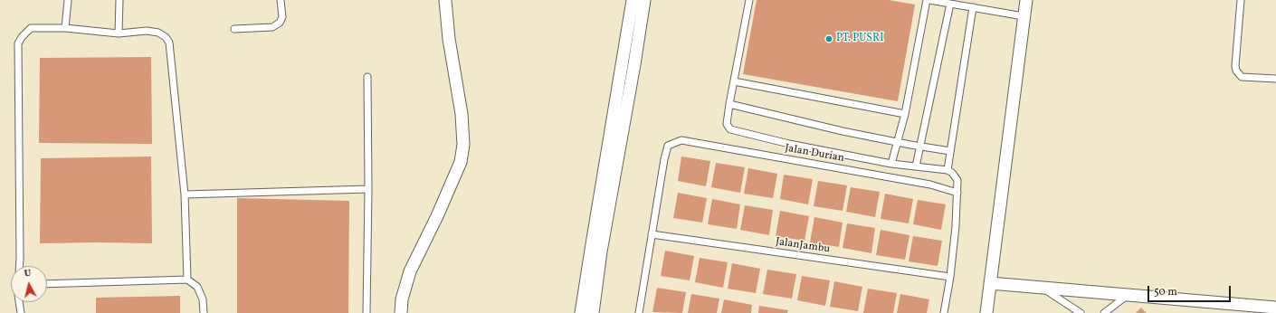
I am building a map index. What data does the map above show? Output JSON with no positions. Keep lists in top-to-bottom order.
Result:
{
  "streets": {
    "lane": ["Jalan Durian", "JalanJambu"]
  },
  "crossings": [
    ["Jalan Durian", "JalanJambu"]
  ],
  "places": ["PT. PUSRI"],
  "scale_bar": "50 m",
  "north": "top"
}
